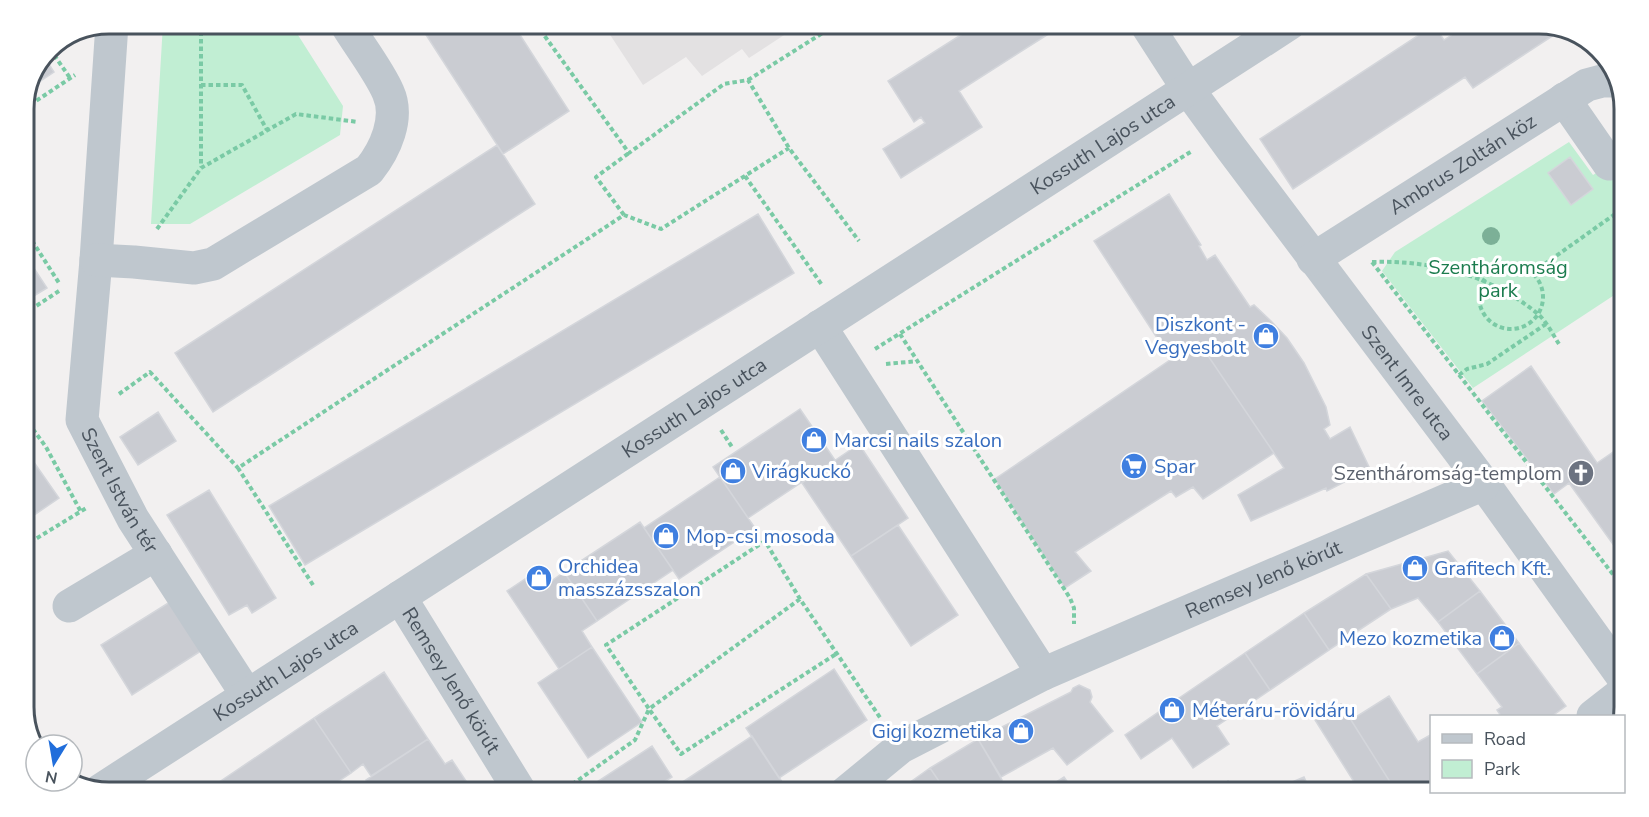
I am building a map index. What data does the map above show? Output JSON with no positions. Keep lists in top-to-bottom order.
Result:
{
  "streets": {
    "street": [
      "Kossuth Lajos utca",
      "Ambrus Zoltán köz",
      "Szent Imre utca",
      "Szent István tér",
      "Remsey Jenő körút"
    ]
  },
  "crossings": [
    ["Kossuth Lajos utca", "Szent Imre utca"],
    ["Kossuth Lajos utca", "Szent István tér"],
    ["Kossuth Lajos utca", "Remsey Jenő körút"],
    ["Ambrus Zoltán köz", "Szent Imre utca"],
    ["Szent Imre utca", "Remsey Jenő körút"]
  ],
  "parks": ["Szentháromság park"],
  "places": {
    "shop": [
      "Diszkont - Vegyesbolt",
      "Marcsi nails szalon",
      "Virágkuckó",
      "Mop-csi mosoda",
      "Grafitech Kft.",
      "Orchidea masszázsszalon",
      "Mezo kozmetika",
      "Méteráru-rövidáru",
      "Gigi kozmetika"
    ],
    "supermarket": ["Spar"],
    "church": ["Szentháromság-templom"]
  },
  "legend": ["Road", "Park"],
  "north": "bottom"
}
